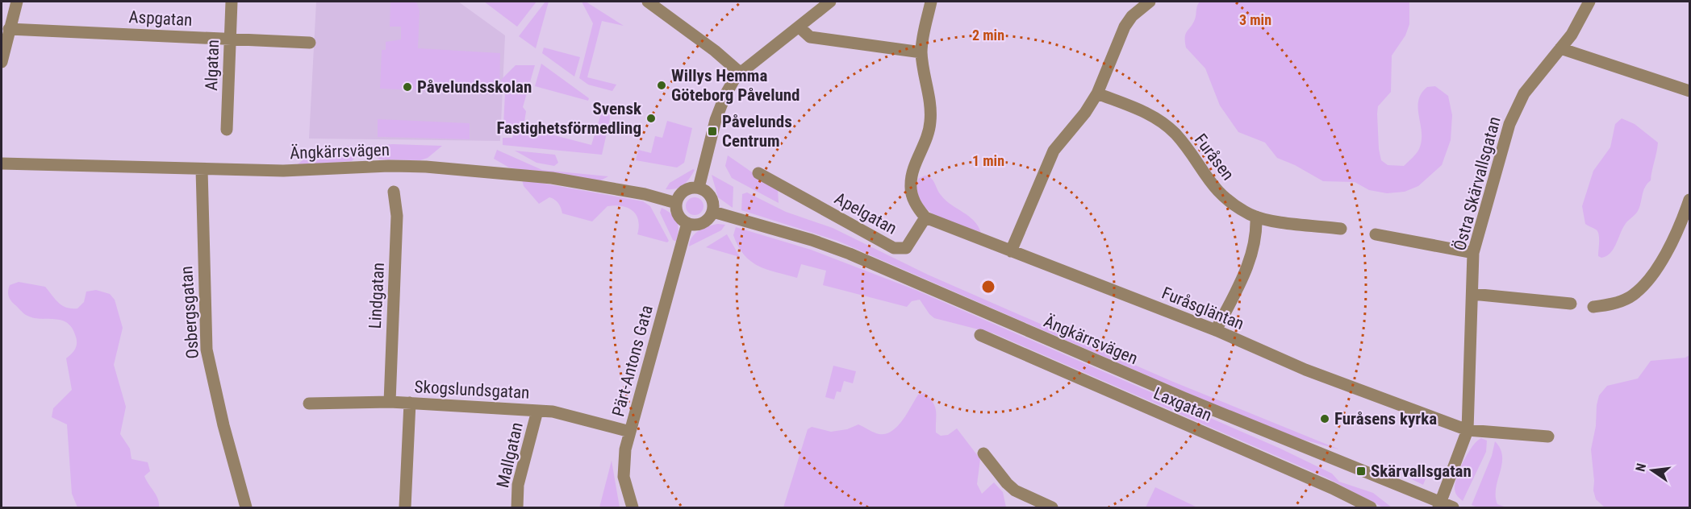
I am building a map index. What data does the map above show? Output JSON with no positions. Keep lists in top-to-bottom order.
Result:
{
  "streets": {
    "street": [
      "Aspgatan",
      "Algatan",
      "Ängkärrsvägen",
      "Furåsen",
      "Östra Skärvallsgatan",
      "Apelgatan",
      "Lindgatan",
      "Furåsgläntan",
      "Osbergsgatan",
      "Pärt-Antons Gata",
      "Skogslundsgatan",
      "Laxgatan",
      "Mallgatan"
    ]
  },
  "crossings": [
    ["Aspgatan", "Algatan"],
    ["Ängkärrsvägen", "Östra Skärvallsgatan"],
    ["Ängkärrsvägen", "Osbergsgatan"],
    ["Ängkärrsvägen", "Pärt-Antons Gata"],
    ["Östra Skärvallsgatan", "Furåsgläntan"],
    ["Apelgatan", "Furåsgläntan"],
    ["Lindgatan", "Skogslundsgatan"],
    ["Pärt-Antons Gata", "Skogslundsgatan"],
    ["Skogslundsgatan", "Mallgatan"]
  ],
  "places": {
    "other": [
      "Willys Hemma Göteborg Påvelund",
      "Påvelundsskolan",
      "Svensk Fastighetsförmedling",
      "Furåsens kyrka"
    ],
    "transit": ["Påvelunds Centrum", "Skärvallsgatan"]
  },
  "north": "left",
  "rings": ["3 min", "2 min", "1 min"]
}
